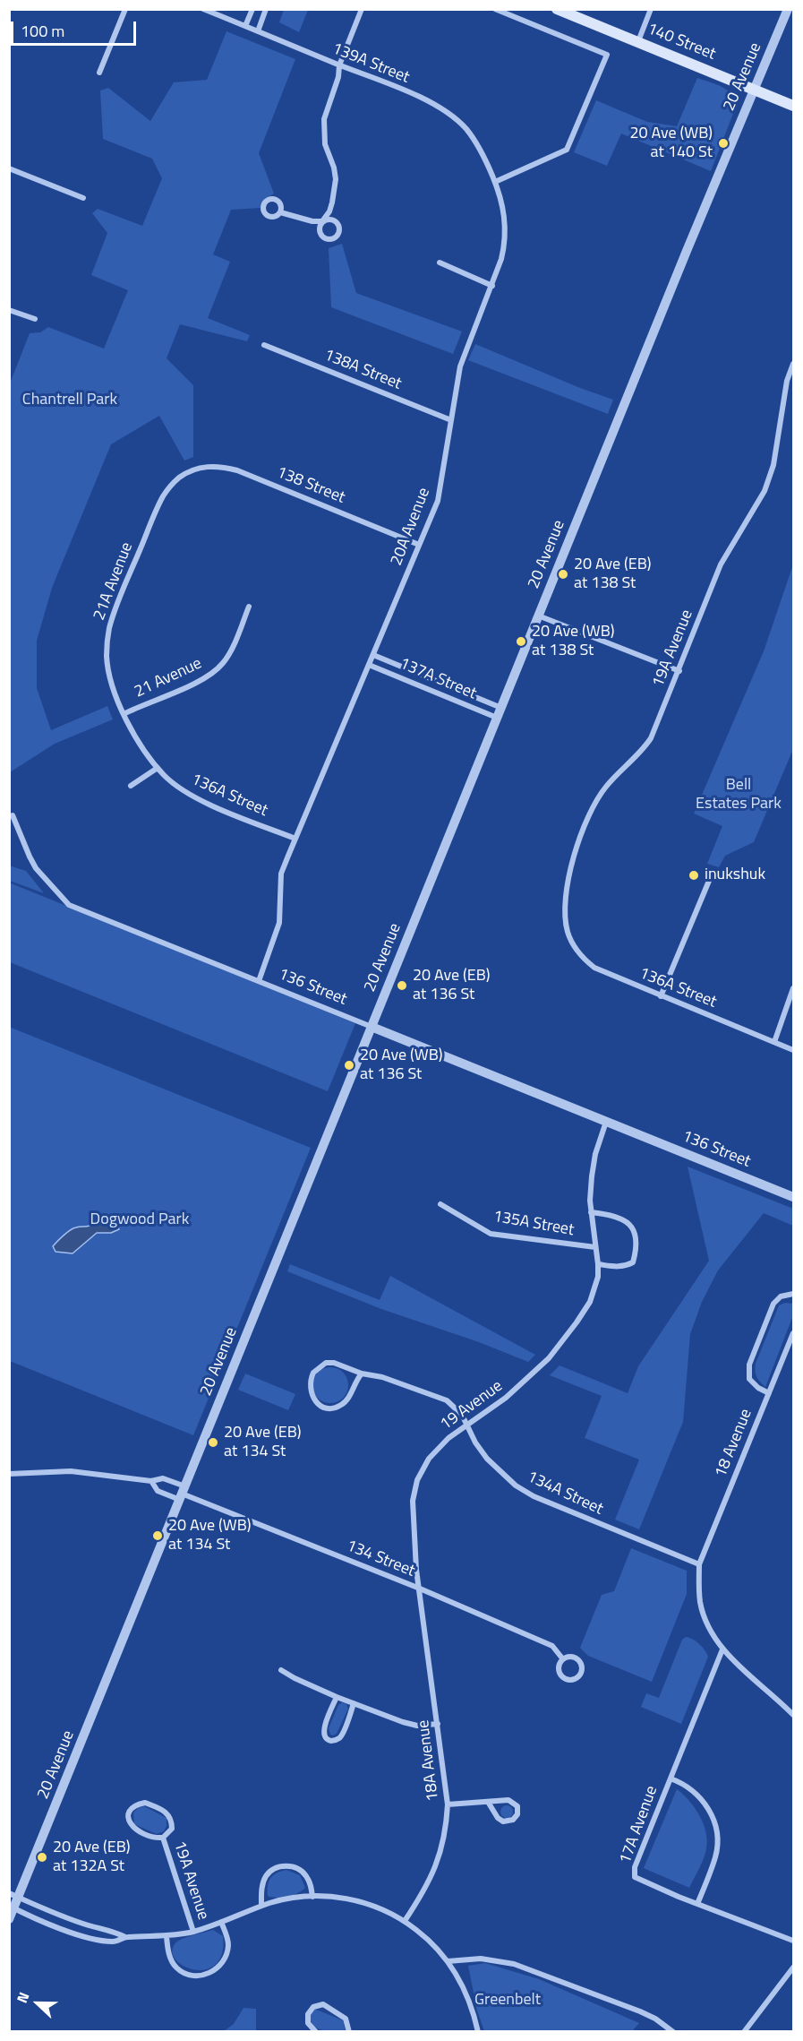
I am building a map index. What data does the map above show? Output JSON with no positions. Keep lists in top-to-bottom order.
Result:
{
  "streets": {
    "main road": ["140 Street"],
    "street": [
      "139A Street",
      "20 Avenue",
      "138A Street",
      "138 Street",
      "20A Avenue",
      "21A Avenue",
      "19A Avenue",
      "21 Avenue",
      "137A Street",
      "136A Street",
      "136 Street",
      "135A Street",
      "19 Avenue",
      "18 Avenue",
      "134A Street",
      "134 Street",
      "18A Avenue",
      "17A Avenue"
    ]
  },
  "crossings": [
    ["140 Street", "20 Avenue"],
    ["139A Street", "20A Avenue"],
    ["20 Avenue", "137A Street"],
    ["20 Avenue", "136 Street"],
    ["20 Avenue", "134 Street"],
    ["138A Street", "20A Avenue"],
    ["138 Street", "20A Avenue"],
    ["138 Street", "21A Avenue"],
    ["20A Avenue", "137A Street"],
    ["20A Avenue", "136A Street"],
    ["20A Avenue", "136 Street"],
    ["21A Avenue", "21 Avenue"],
    ["21A Avenue", "136A Street"],
    ["19A Avenue", "136A Street"],
    ["21 Avenue", "136A Street"],
    ["136 Street", "19 Avenue"],
    ["135A Street", "19 Avenue"],
    ["19 Avenue", "134A Street"],
    ["19 Avenue", "134 Street"],
    ["19 Avenue", "18A Avenue"],
    ["18 Avenue", "134A Street"],
    ["134 Street", "18A Avenue"]
  ],
  "parks": [
    "Chantrell Park",
    "Bell Estates Park",
    "Dogwood Park",
    "Greenbelt"
  ],
  "places": [
    "20 Ave (WB) at 140 St",
    "20 Ave (EB) at 138 St",
    "20 Ave (WB) at 138 St",
    "inukshuk",
    "20 Ave (EB) at 136 St",
    "20 Ave (WB) at 136 St",
    "20 Ave (EB) at 134 St",
    "20 Ave (WB) at 134 St",
    "20 Ave (EB) at 132A St"
  ],
  "scale_bar": "100 m",
  "north": "left"
}
